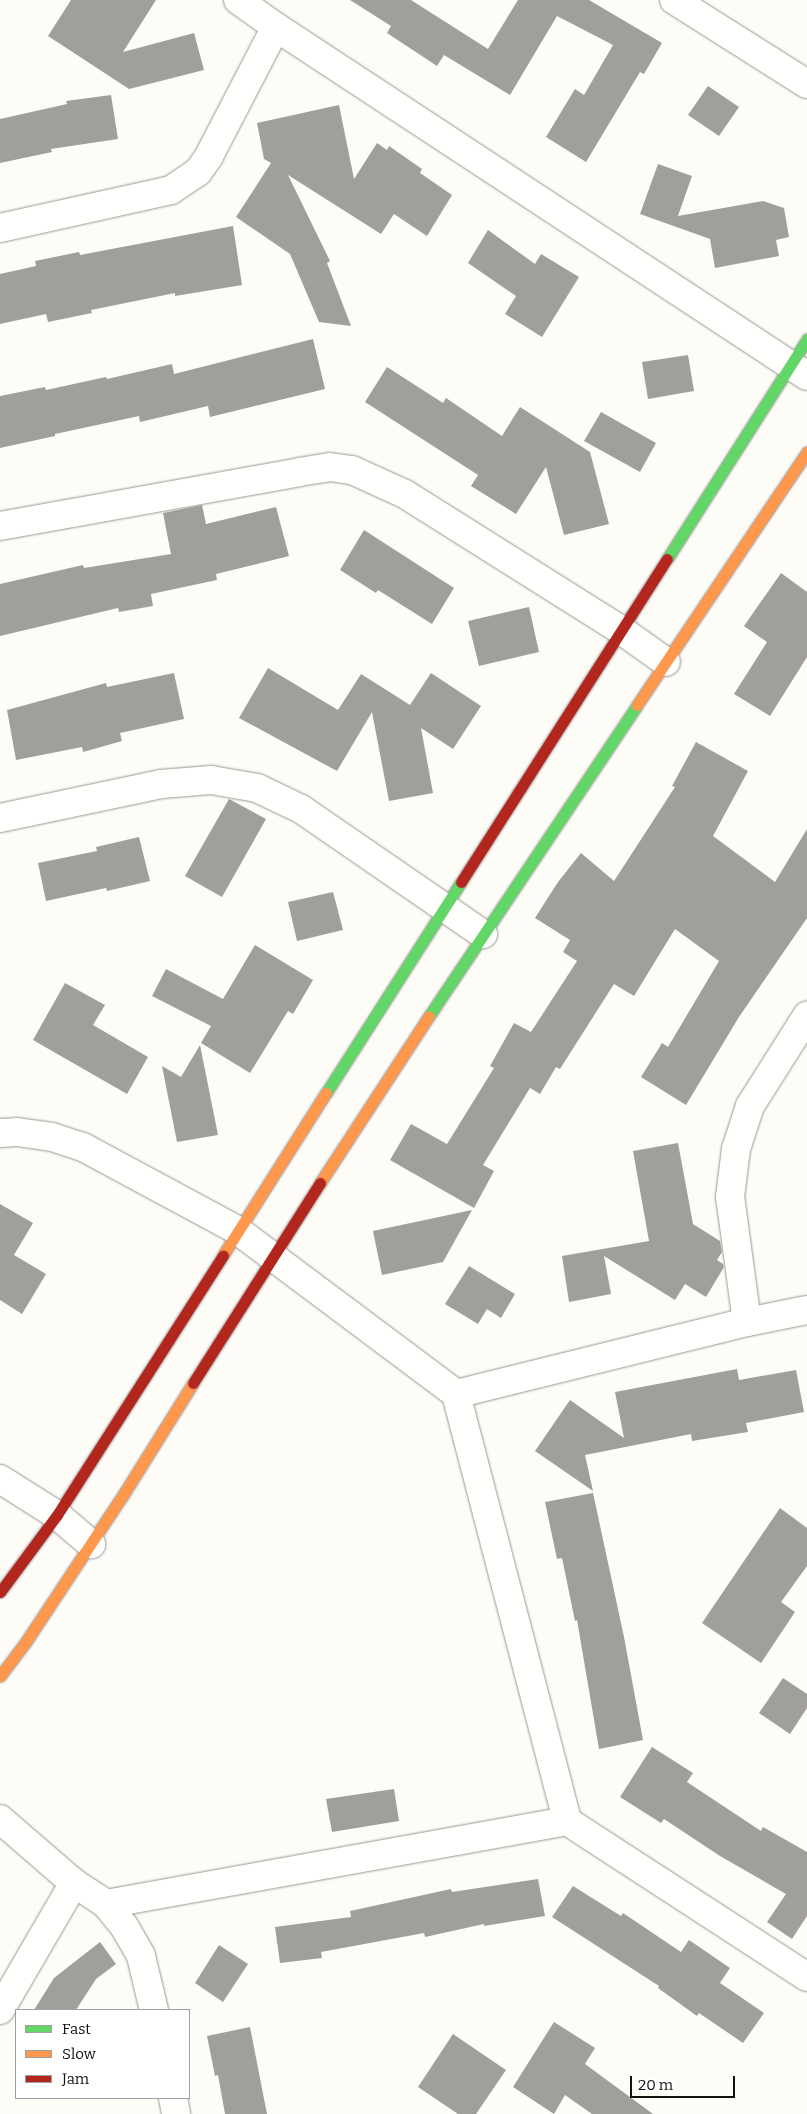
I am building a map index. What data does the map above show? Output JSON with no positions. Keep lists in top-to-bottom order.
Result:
{
  "legend": ["Fast", "Slow", "Jam"],
  "scale_bar": "20 m"
}
